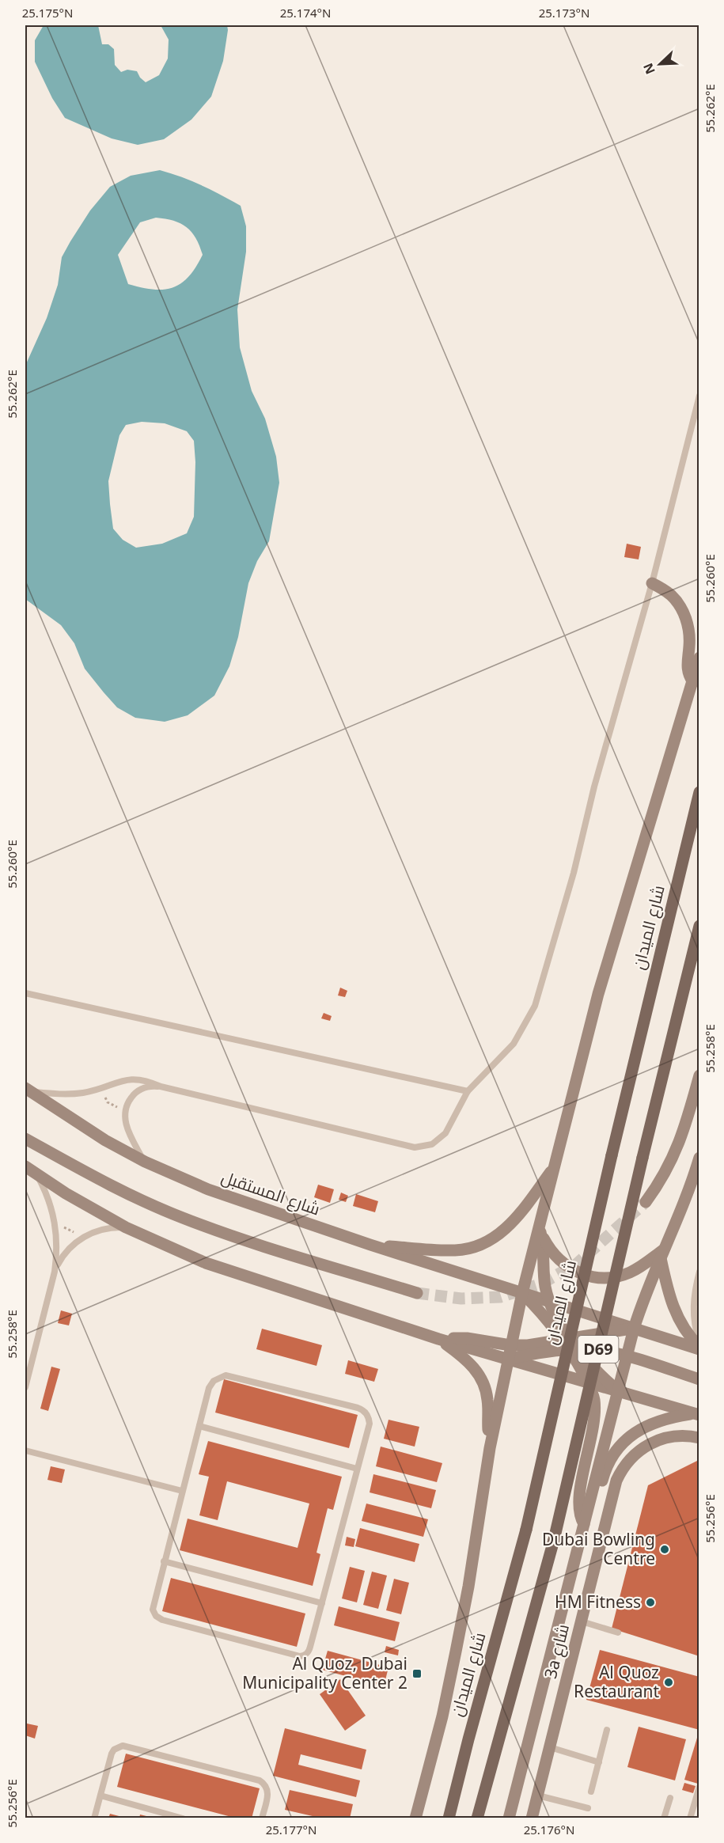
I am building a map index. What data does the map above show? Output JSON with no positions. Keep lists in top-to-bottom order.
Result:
{
  "streets": {
    "main road": [
      "شارع الميدان",
      "شارع المستقبل",
      "D69",
      "3a شارع"
    ]
  },
  "places": {
    "other": ["Dubai Bowling Centre", "HM Fitness", "Al Quoz Restaurant"],
    "transit": ["Al Quoz, Dubai Municipality Center 2"]
  },
  "north": "bottom left",
  "coordinates": [
    "25.175°N",
    "25.174°N",
    "25.173°N",
    "55.262°E",
    "55.260°E",
    "55.258°E",
    "55.256°E",
    "25.177°N",
    "25.176°N"
  ]
}
